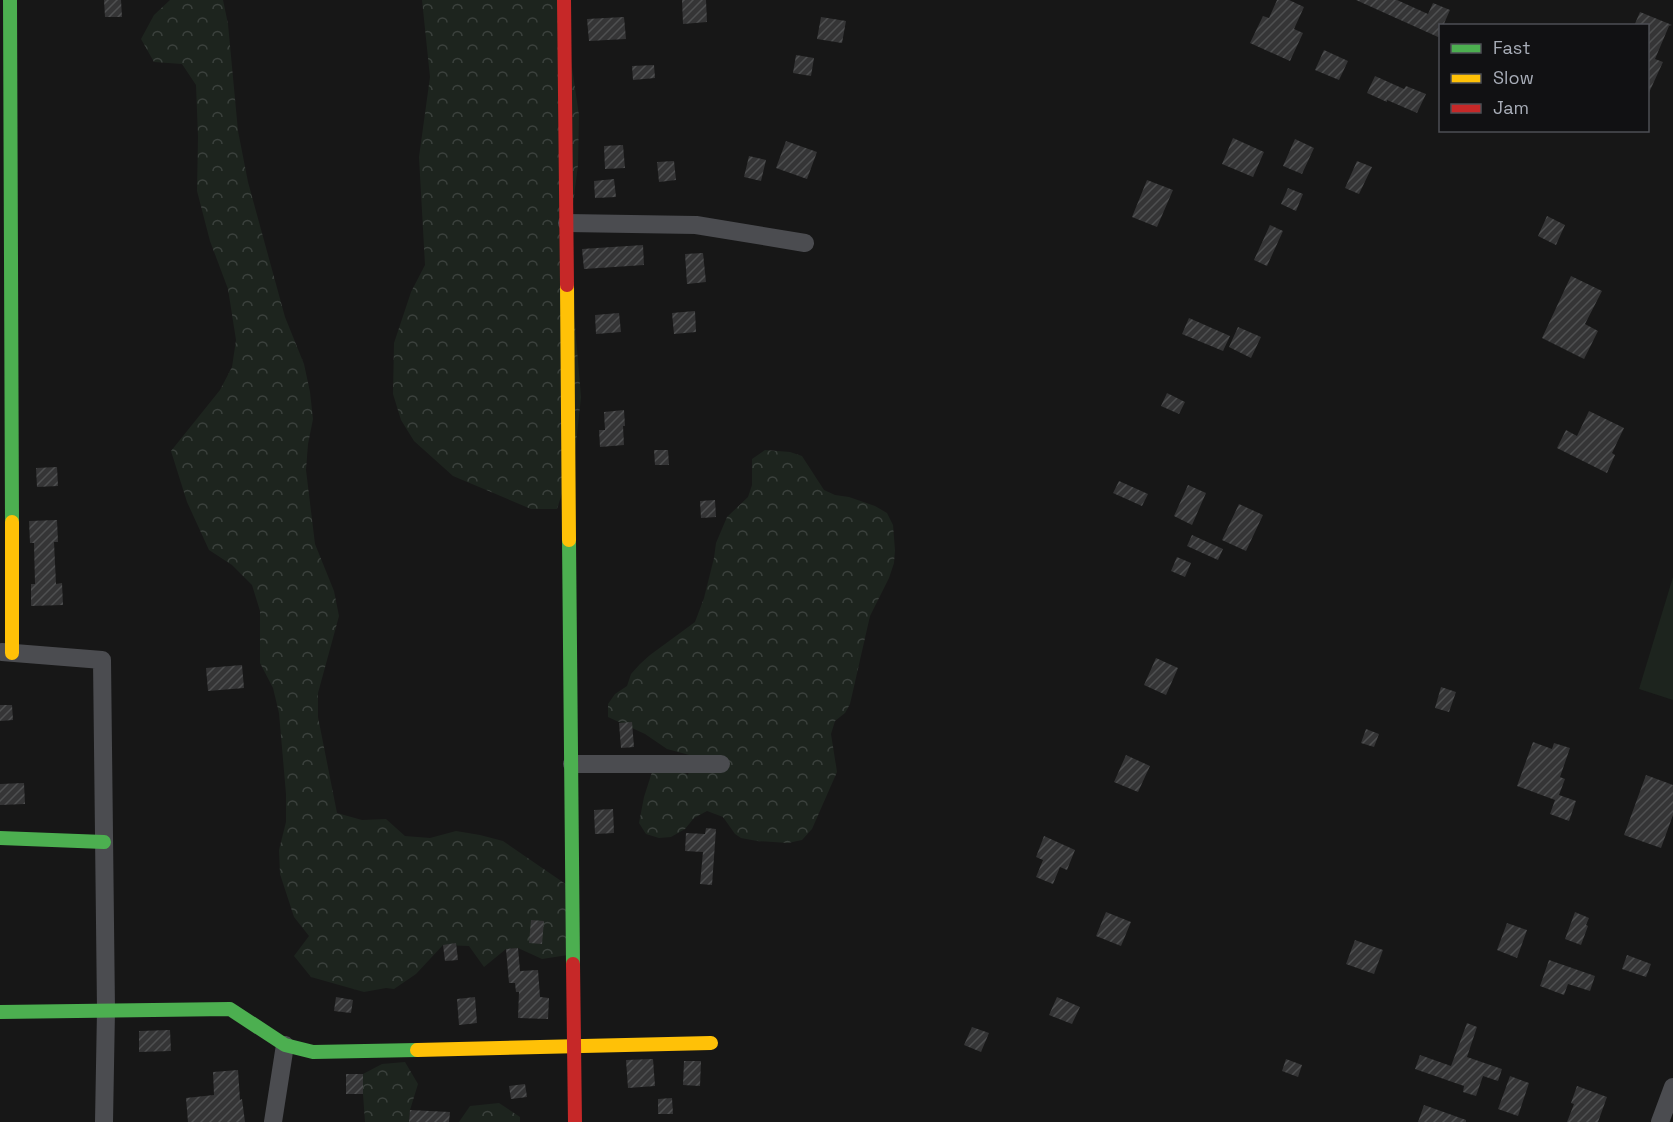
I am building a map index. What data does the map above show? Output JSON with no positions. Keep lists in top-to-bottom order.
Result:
{
  "legend": ["Fast", "Slow", "Jam"]
}
